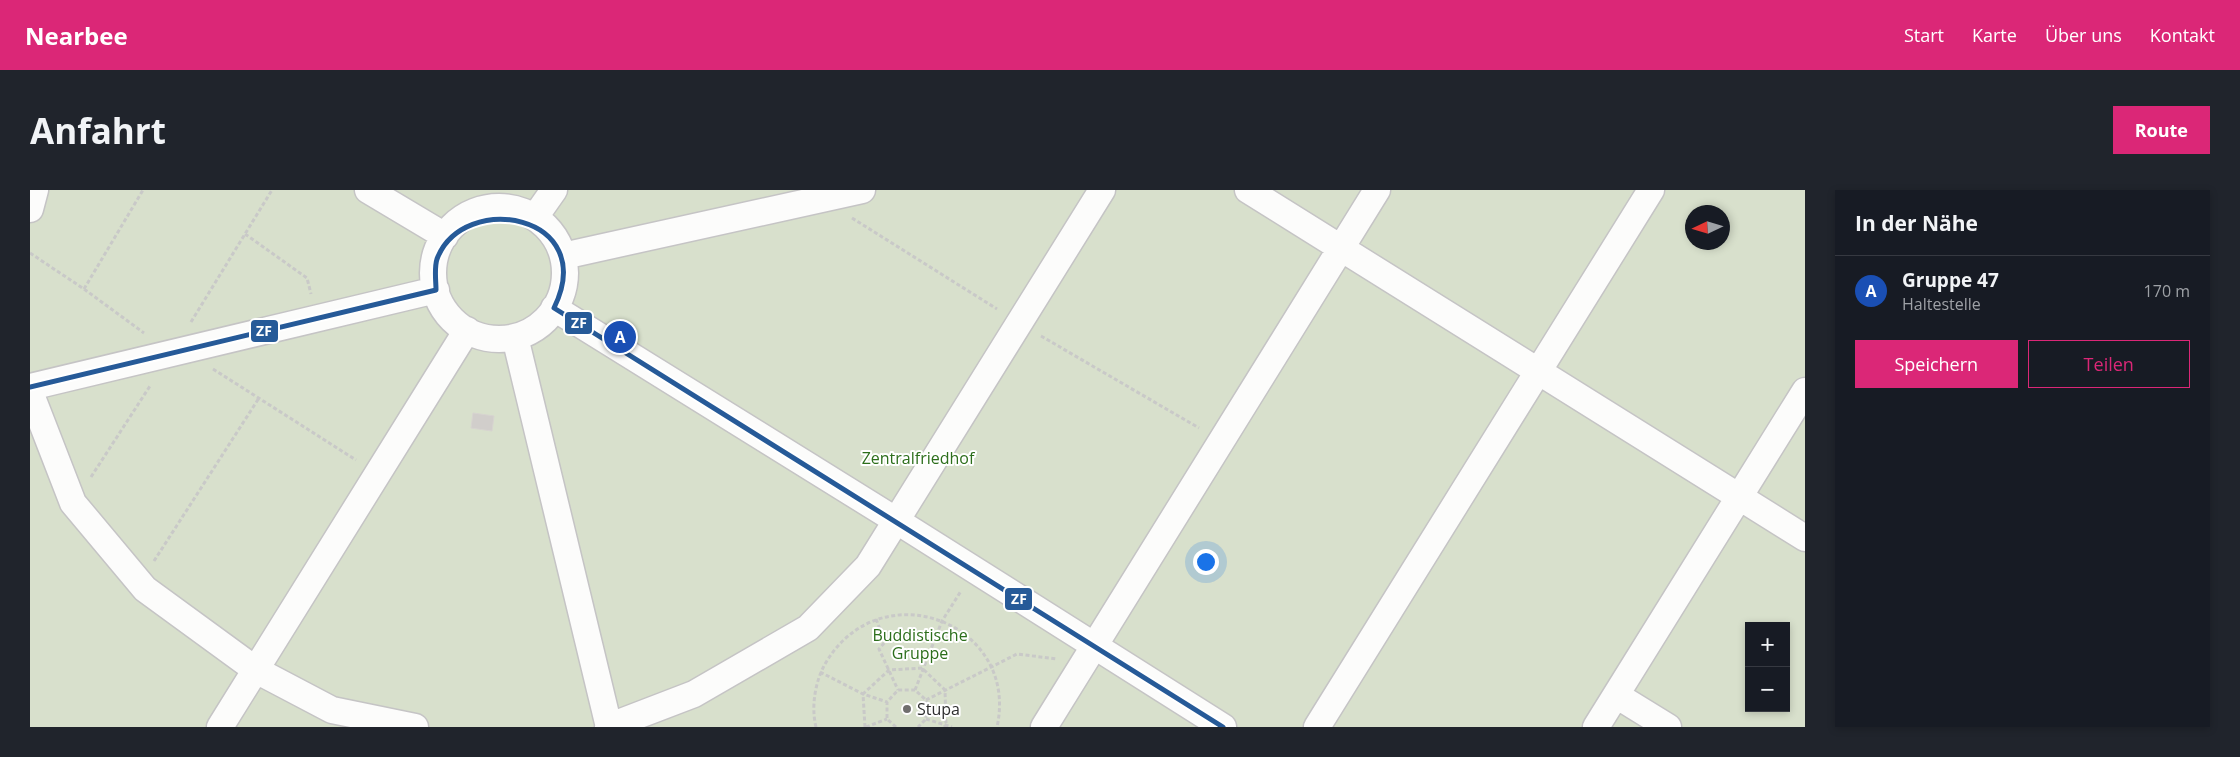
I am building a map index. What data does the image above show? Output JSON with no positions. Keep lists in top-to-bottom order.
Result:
{
  "parks": ["Zentralfriedhof", "Buddistische Gruppe"],
  "places": ["Stupa"],
  "lines": ["transit line ZF"],
  "north": "left",
  "page": {
    "header": "Nearbee",
    "nav": [
      "Start",
      "Karte",
      "Über uns",
      "Kontakt"
    ],
    "buttons": [
      "Route",
      ["Speichern", "Teilen"]
    ],
    "title": "Anfahrt",
    "heading": "In der Nähe",
    "list": [
      {
        "mark": "A",
        "name": "Gruppe 47",
        "note": "Haltestelle",
        "value": "170 m"
      }
    ],
    "pins": "A",
    "map_buttons": ["+", "−"]
  }
}
